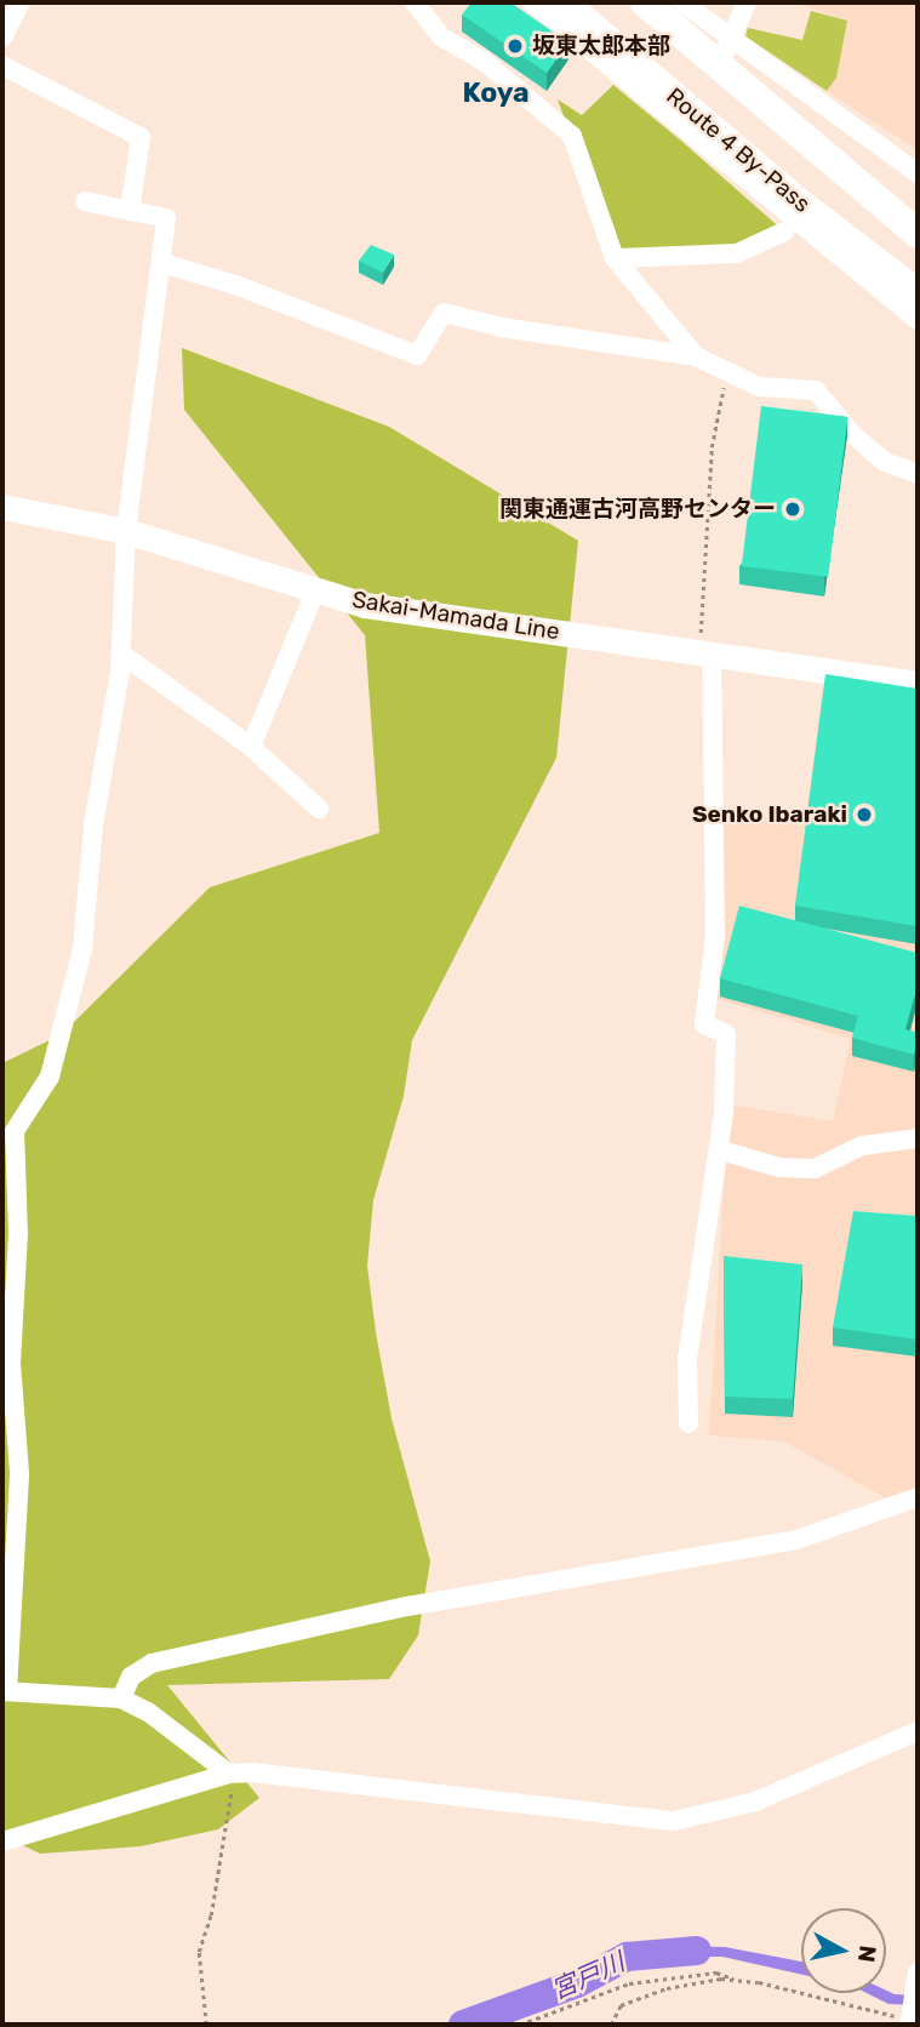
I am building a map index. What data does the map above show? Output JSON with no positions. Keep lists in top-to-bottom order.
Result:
{
  "streets": {
    "highway": ["Route 4 By-Pass"],
    "main road": ["Sakai-Mamada Line"]
  },
  "districts": ["Koya"],
  "water": ["宮戸川"],
  "places": ["坂東太郎本部", "関東通運古河高野センター", "Senko Ibaraki"],
  "north": "right"
}
